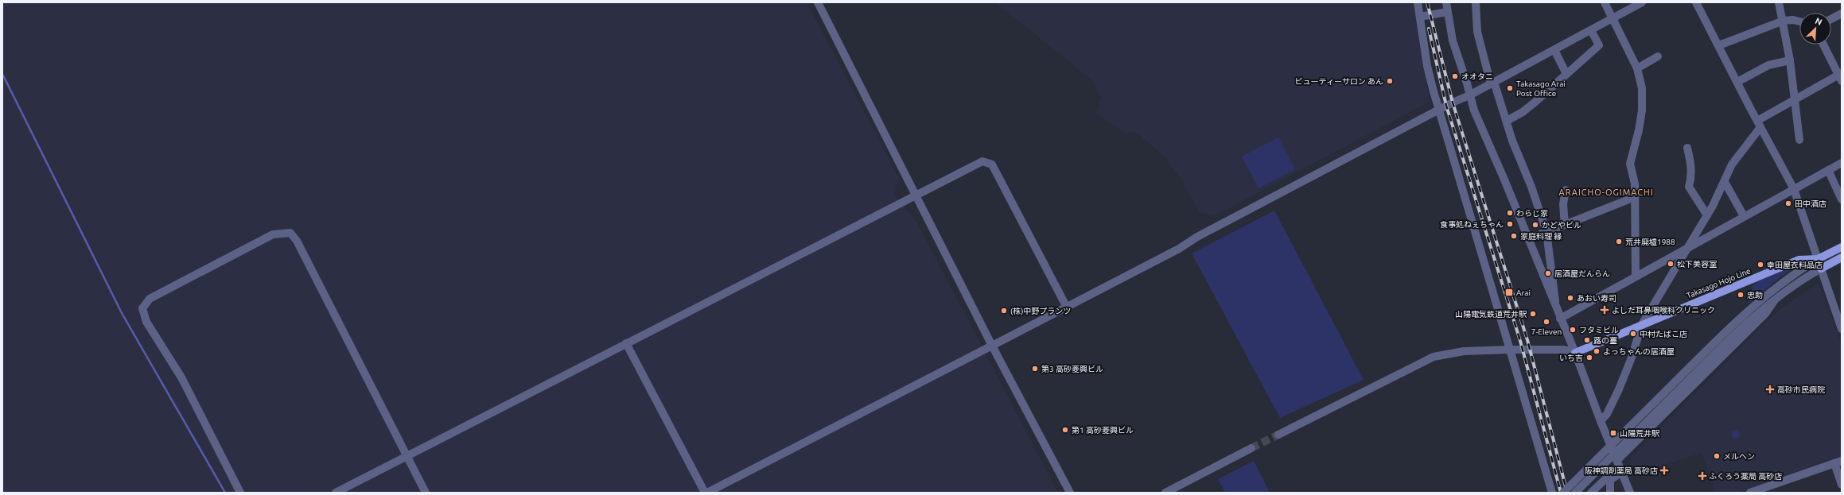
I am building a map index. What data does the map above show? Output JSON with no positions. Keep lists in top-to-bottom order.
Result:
{
  "streets": {
    "main road": ["Takasago Hojo Line"]
  },
  "districts": ["ARAICHO-OGIMACHI"],
  "places": {
    "other": [
      "オオタニ",
      "ビューティーサロン あん",
      "Takasago Arai Post Office",
      "田中酒店",
      "わらじ家",
      "食事処ねぇちゃん",
      "かどやビル",
      "家庭料理 縁",
      "荒井廃墟1988",
      "松下美容室",
      "幸田屋衣料品店",
      "居酒屋だんらん",
      "忠助",
      "あおい寿司",
      "(株)中野プランツ",
      "山陽電気鉄道荒井駅",
      "7-Eleven",
      "フタミビル",
      "中村たばこ店",
      "蕗の薹",
      "よっちゃんの居酒屋",
      "いち吉",
      "第3 高砂菱興ビル",
      "第1 高砂菱興ビル",
      "メルヘン"
    ],
    "transit": ["Arai", "山陽荒井駅"],
    "health": [
      "よしだ耳鼻咽喉科クリニック",
      "高砂市民病院",
      "阪神調剤薬局 高砂店",
      "ふくろう薬局 高砂店"
    ]
  },
  "north": "top right"
}
